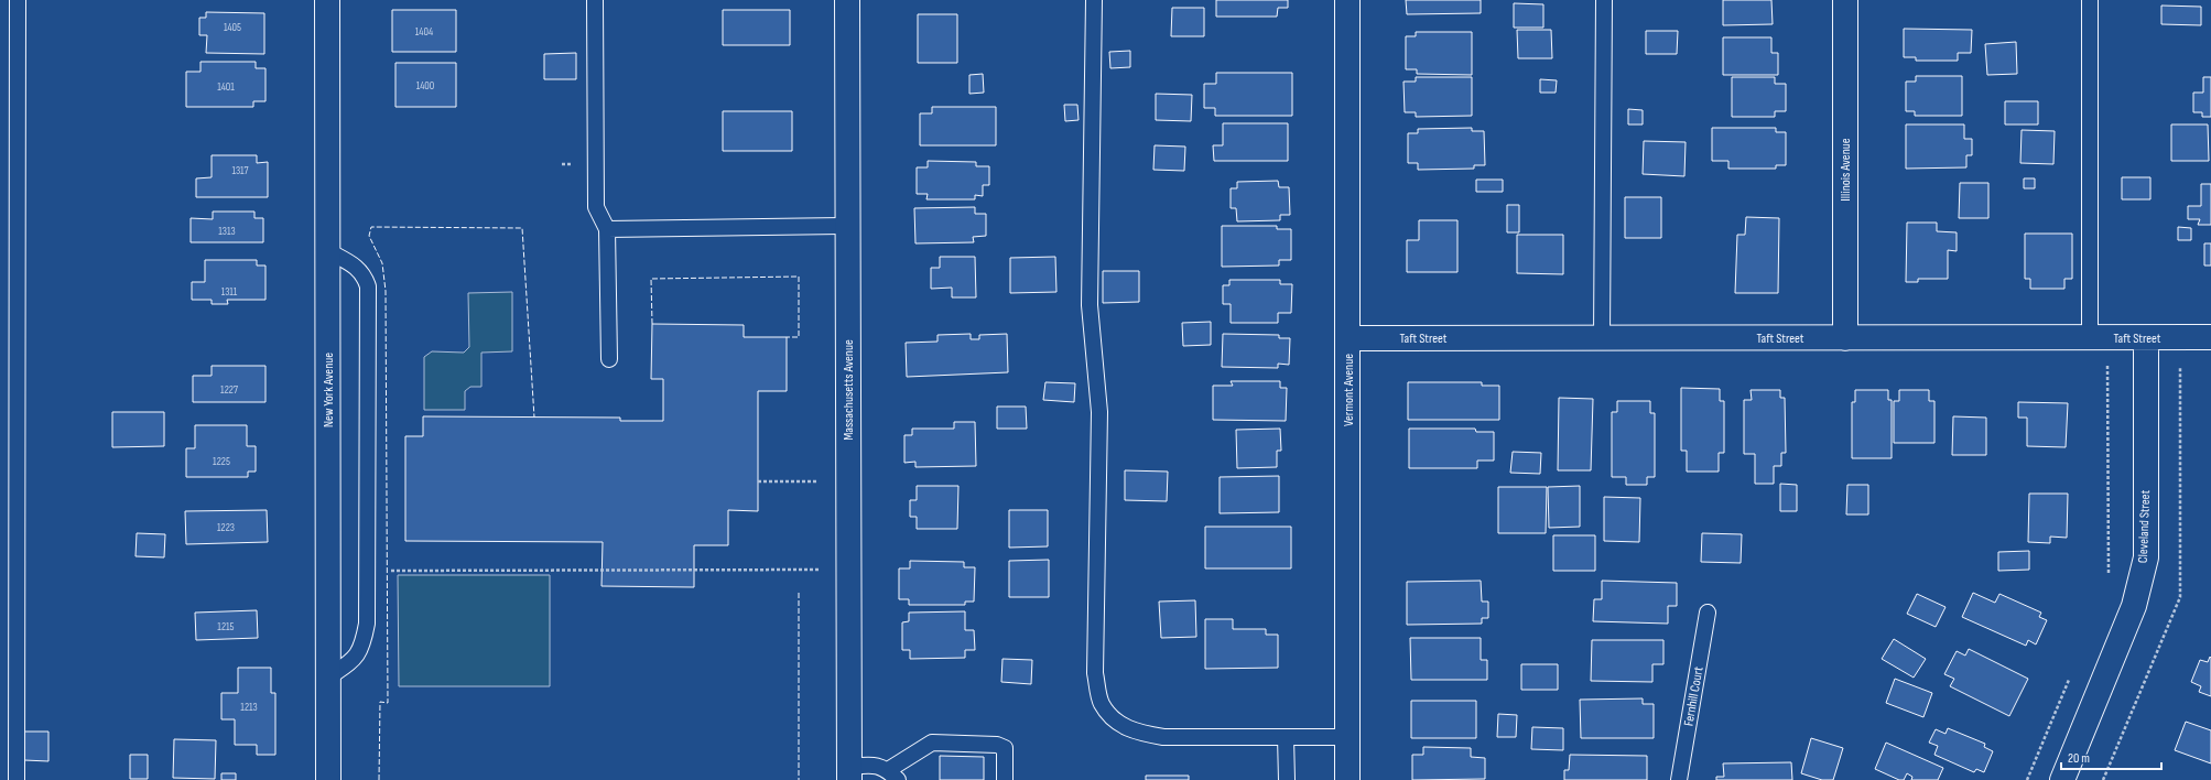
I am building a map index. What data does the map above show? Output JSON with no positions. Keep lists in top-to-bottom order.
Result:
{
  "streets": {
    "street": [
      "Illinois Avenue",
      "Taft Street",
      "New York Avenue",
      "Massachusetts Avenue",
      "Vermont Avenue",
      "Cleveland Street"
    ],
    "lane": ["Fernhill Court"]
  },
  "crossings": [
    ["Illinois Avenue", "Taft Street"],
    ["Taft Street", "Vermont Avenue"],
    ["Taft Street", "Cleveland Street"]
  ],
  "house_numbers": [
    "1405",
    "1404",
    "1400",
    "1401",
    "1317",
    "1313",
    "1311",
    "1227",
    "1225",
    "1223",
    "1215",
    "1213"
  ],
  "scale_bar": "20 m"
}
